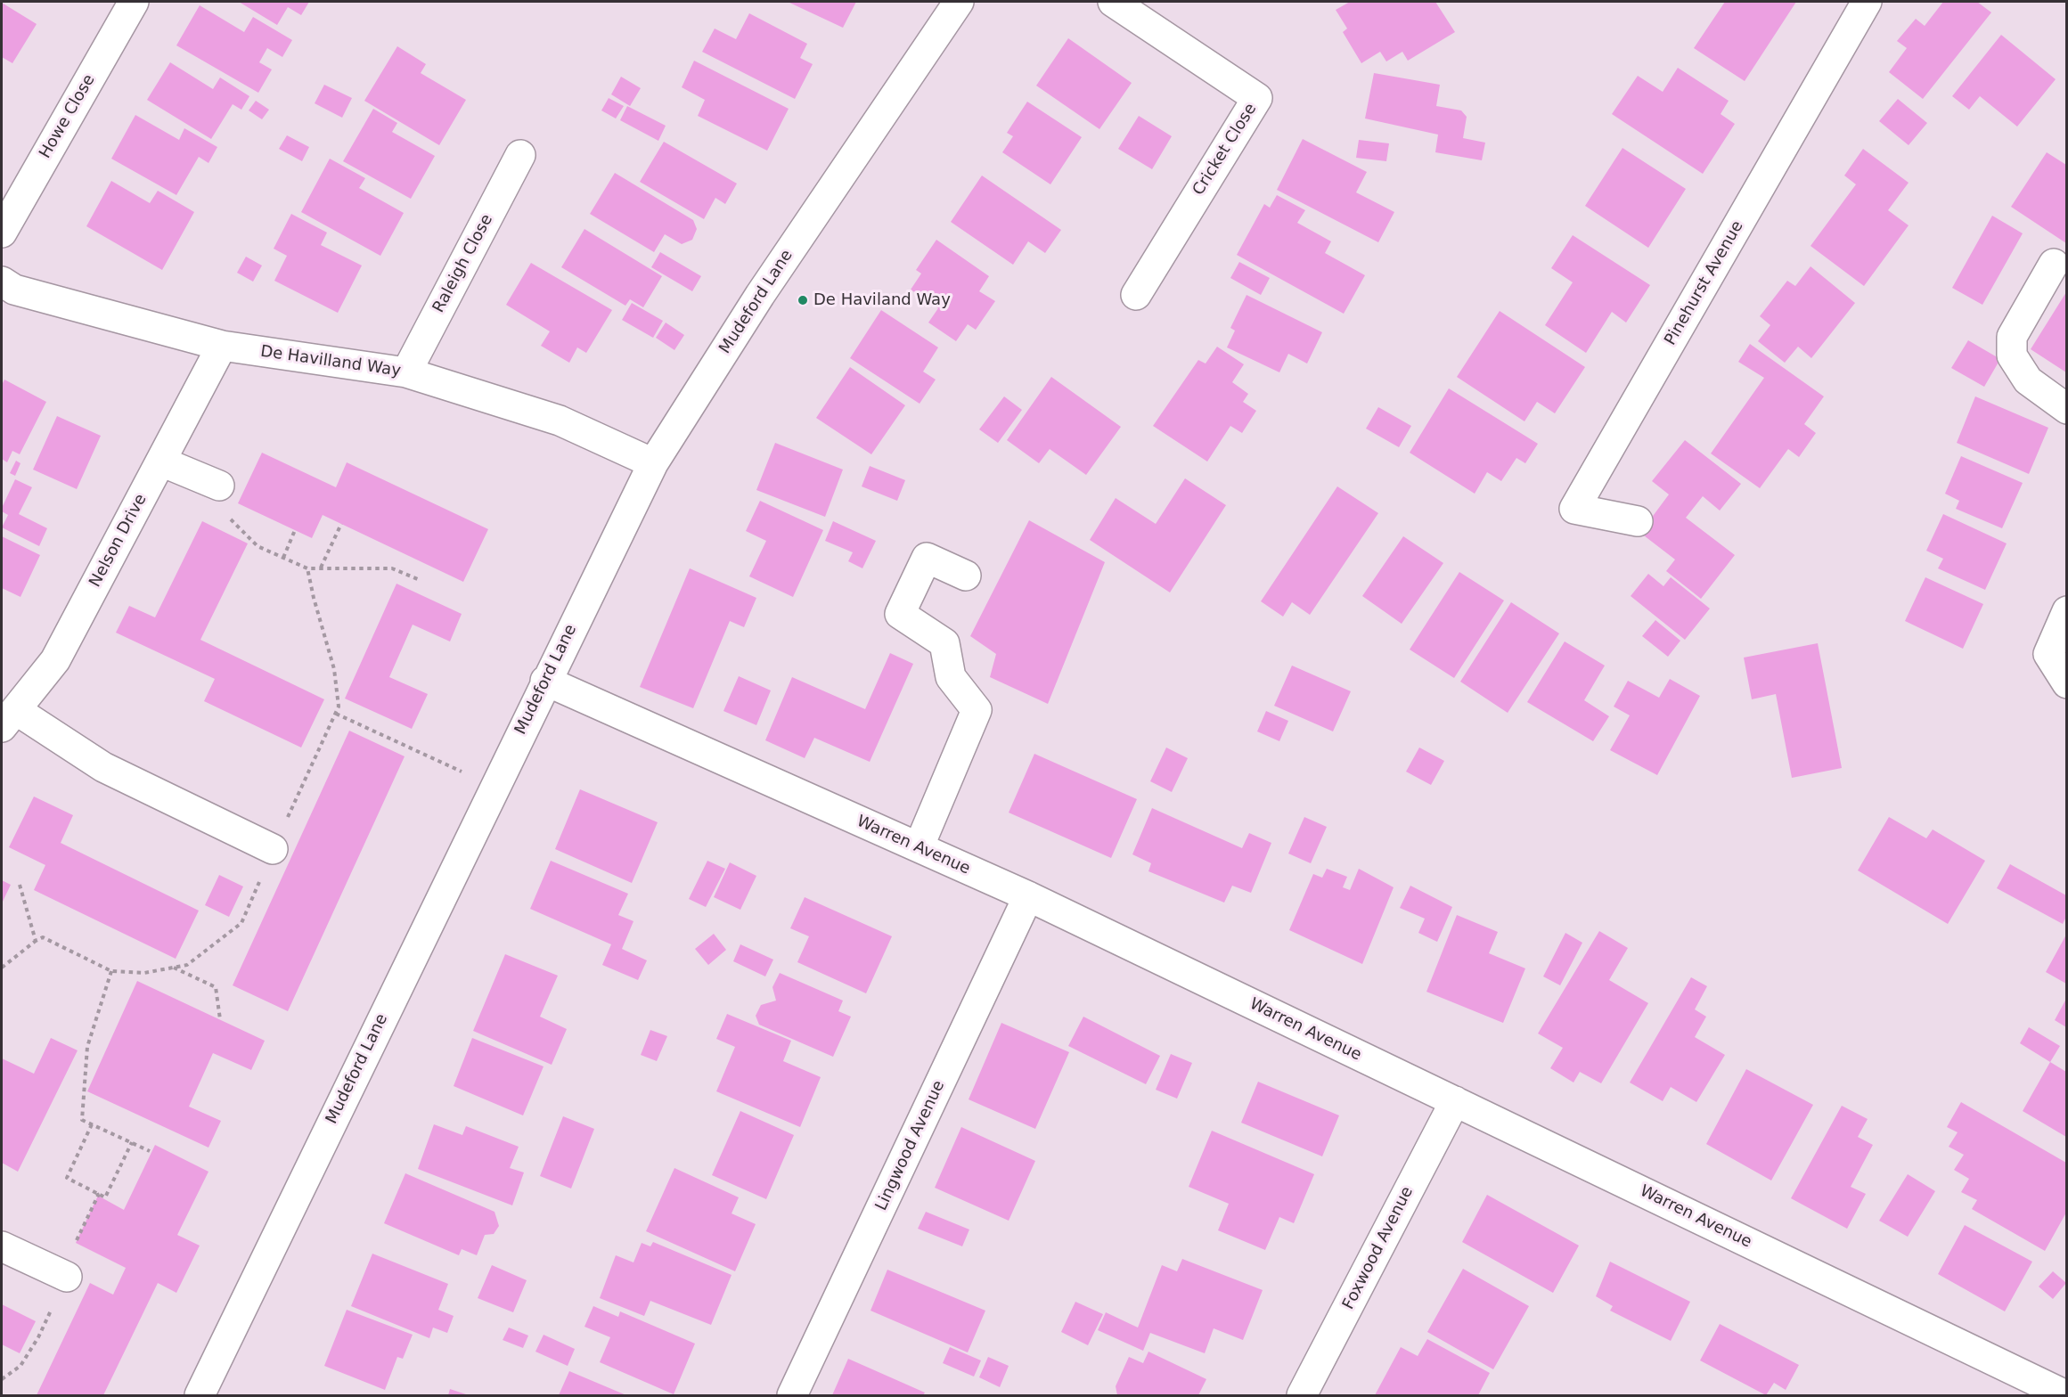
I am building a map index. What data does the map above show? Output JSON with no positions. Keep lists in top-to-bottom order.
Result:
{
  "streets": {
    "street": [
      "Howe Close",
      "Cricket Close",
      "Raleigh Close",
      "Pinehurst Avenue",
      "Mudeford Lane",
      "De Havilland Way",
      "Nelson Drive",
      "Warren Avenue",
      "Lingwood Avenue",
      "Foxwood Avenue"
    ]
  },
  "crossings": [
    ["Raleigh Close", "De Havilland Way"],
    ["Mudeford Lane", "De Havilland Way"],
    ["Mudeford Lane", "Warren Avenue"],
    ["De Havilland Way", "Nelson Drive"],
    ["Warren Avenue", "Lingwood Avenue"],
    ["Warren Avenue", "Foxwood Avenue"]
  ],
  "places": ["De Haviland Way"]
}
